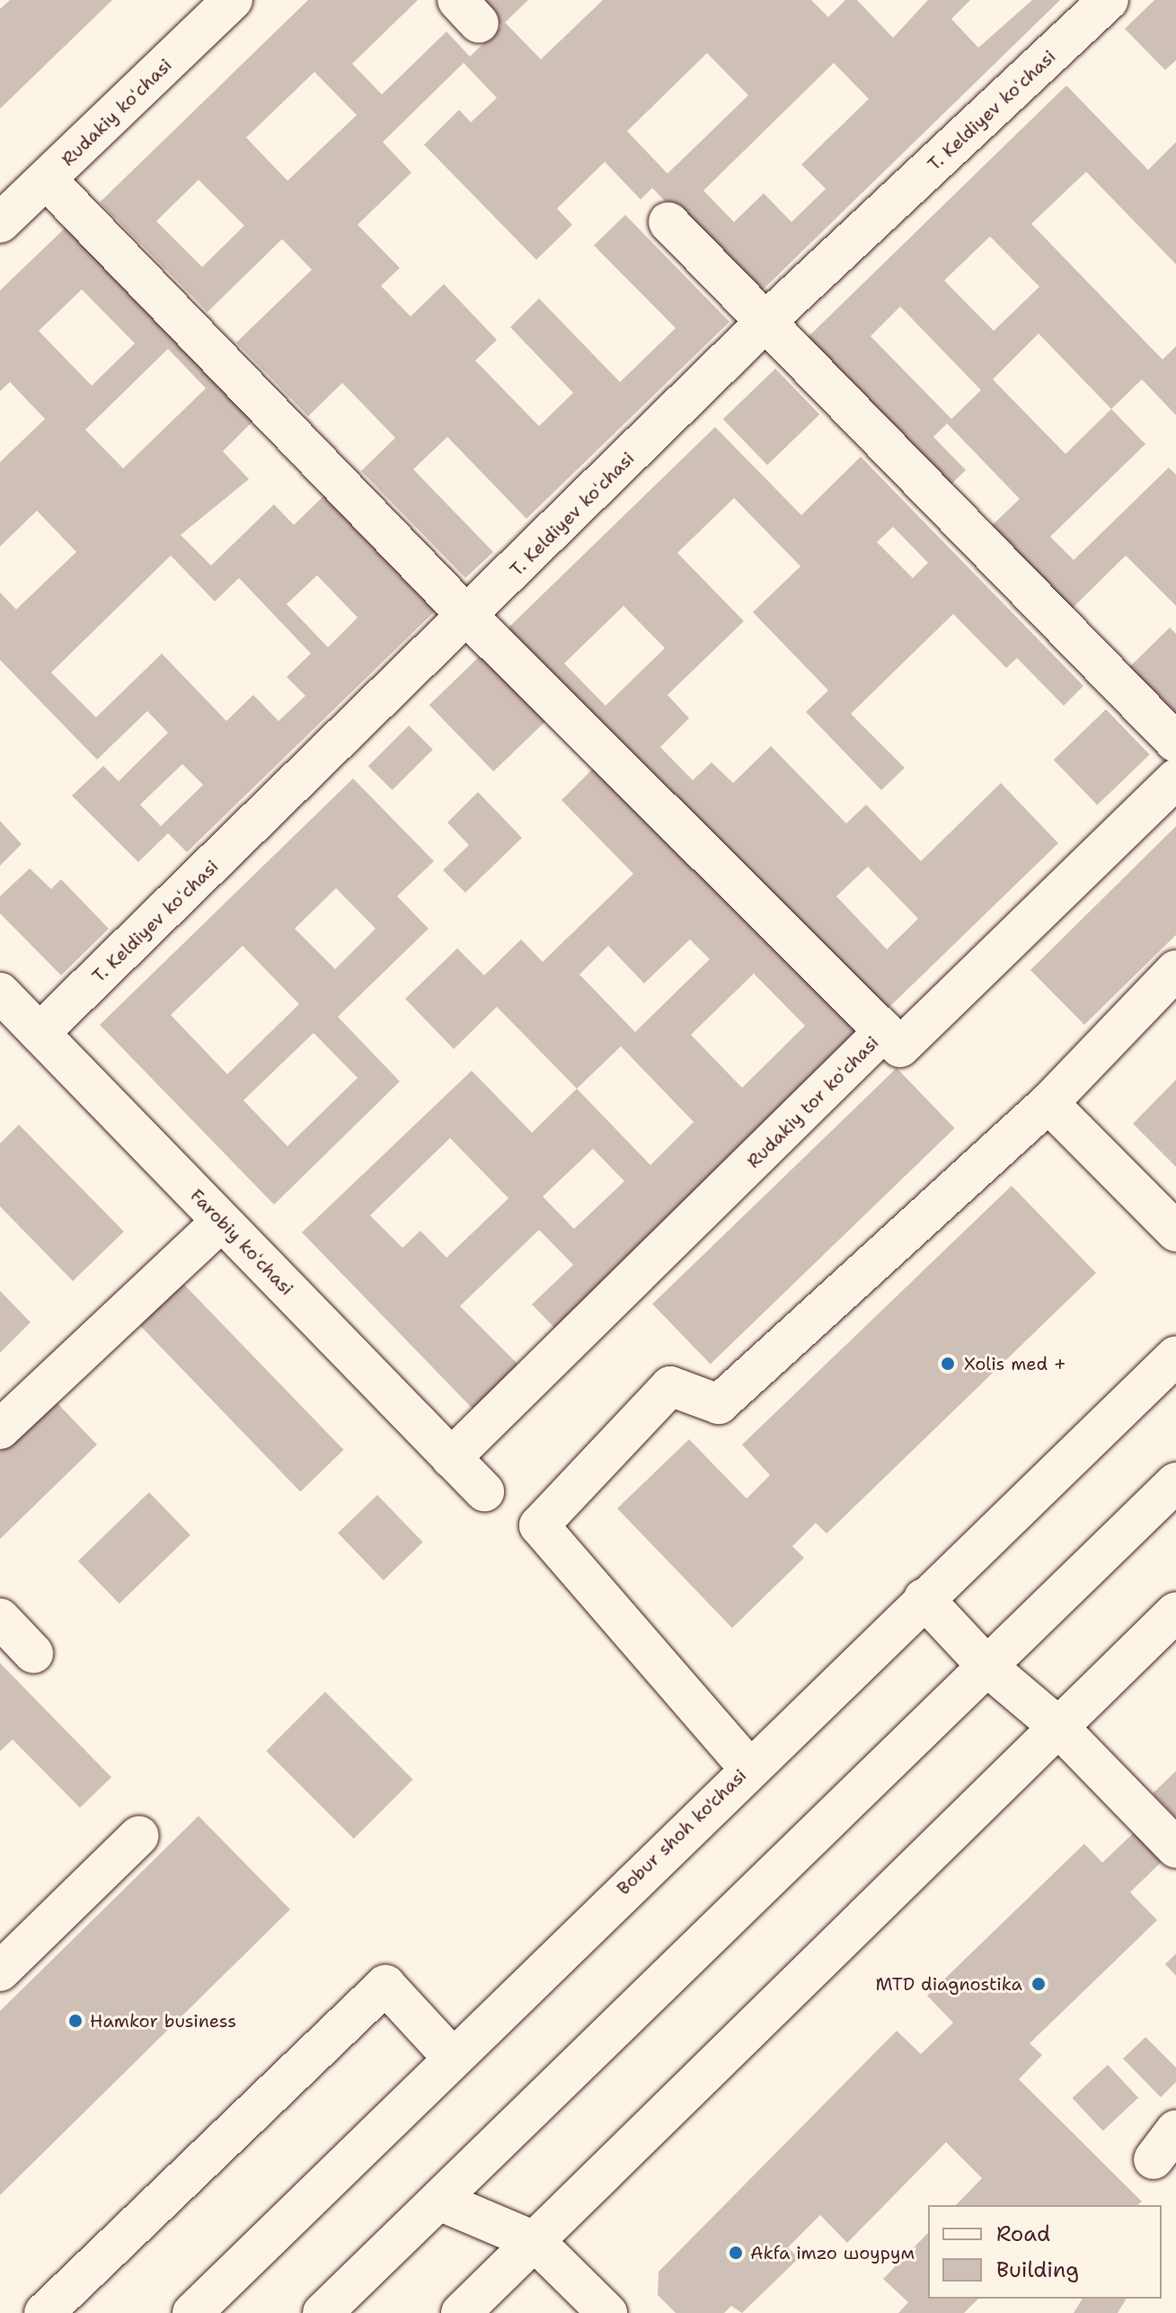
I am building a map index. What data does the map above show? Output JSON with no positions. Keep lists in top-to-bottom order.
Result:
{
  "streets": {
    "main road": [
      "T. Keldiyev koʻchasi",
      "Rudakiy koʻchasi",
      "Rudakiy tor koʻchasi",
      "Farobiy koʻchasi",
      "Bobur shoh ko'chasi"
    ]
  },
  "crossings": [
    ["T. Keldiyev koʻchasi", "Farobiy koʻchasi"],
    ["Rudakiy tor koʻchasi", "Farobiy koʻchasi"]
  ],
  "places": [
    "Xolis med +",
    "MTD diagnostika",
    "Hamkor business",
    "Akfa imzo шоурум"
  ],
  "legend": ["Road", "Building"]
}
